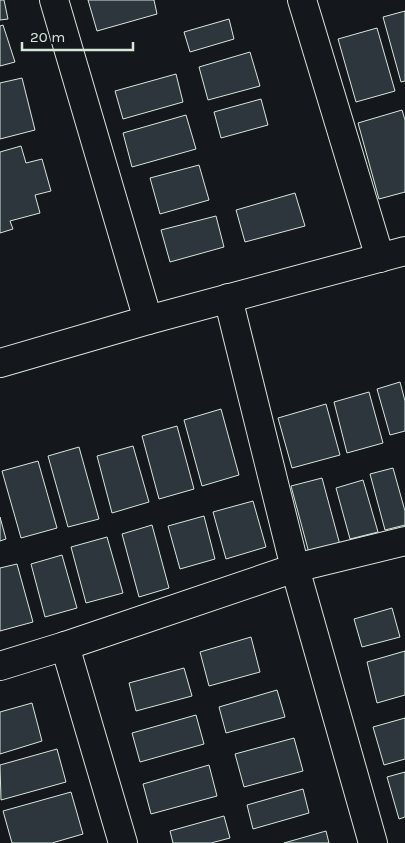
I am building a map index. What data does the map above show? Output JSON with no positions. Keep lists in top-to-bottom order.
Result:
{
  "scale_bar": "20 m"
}
